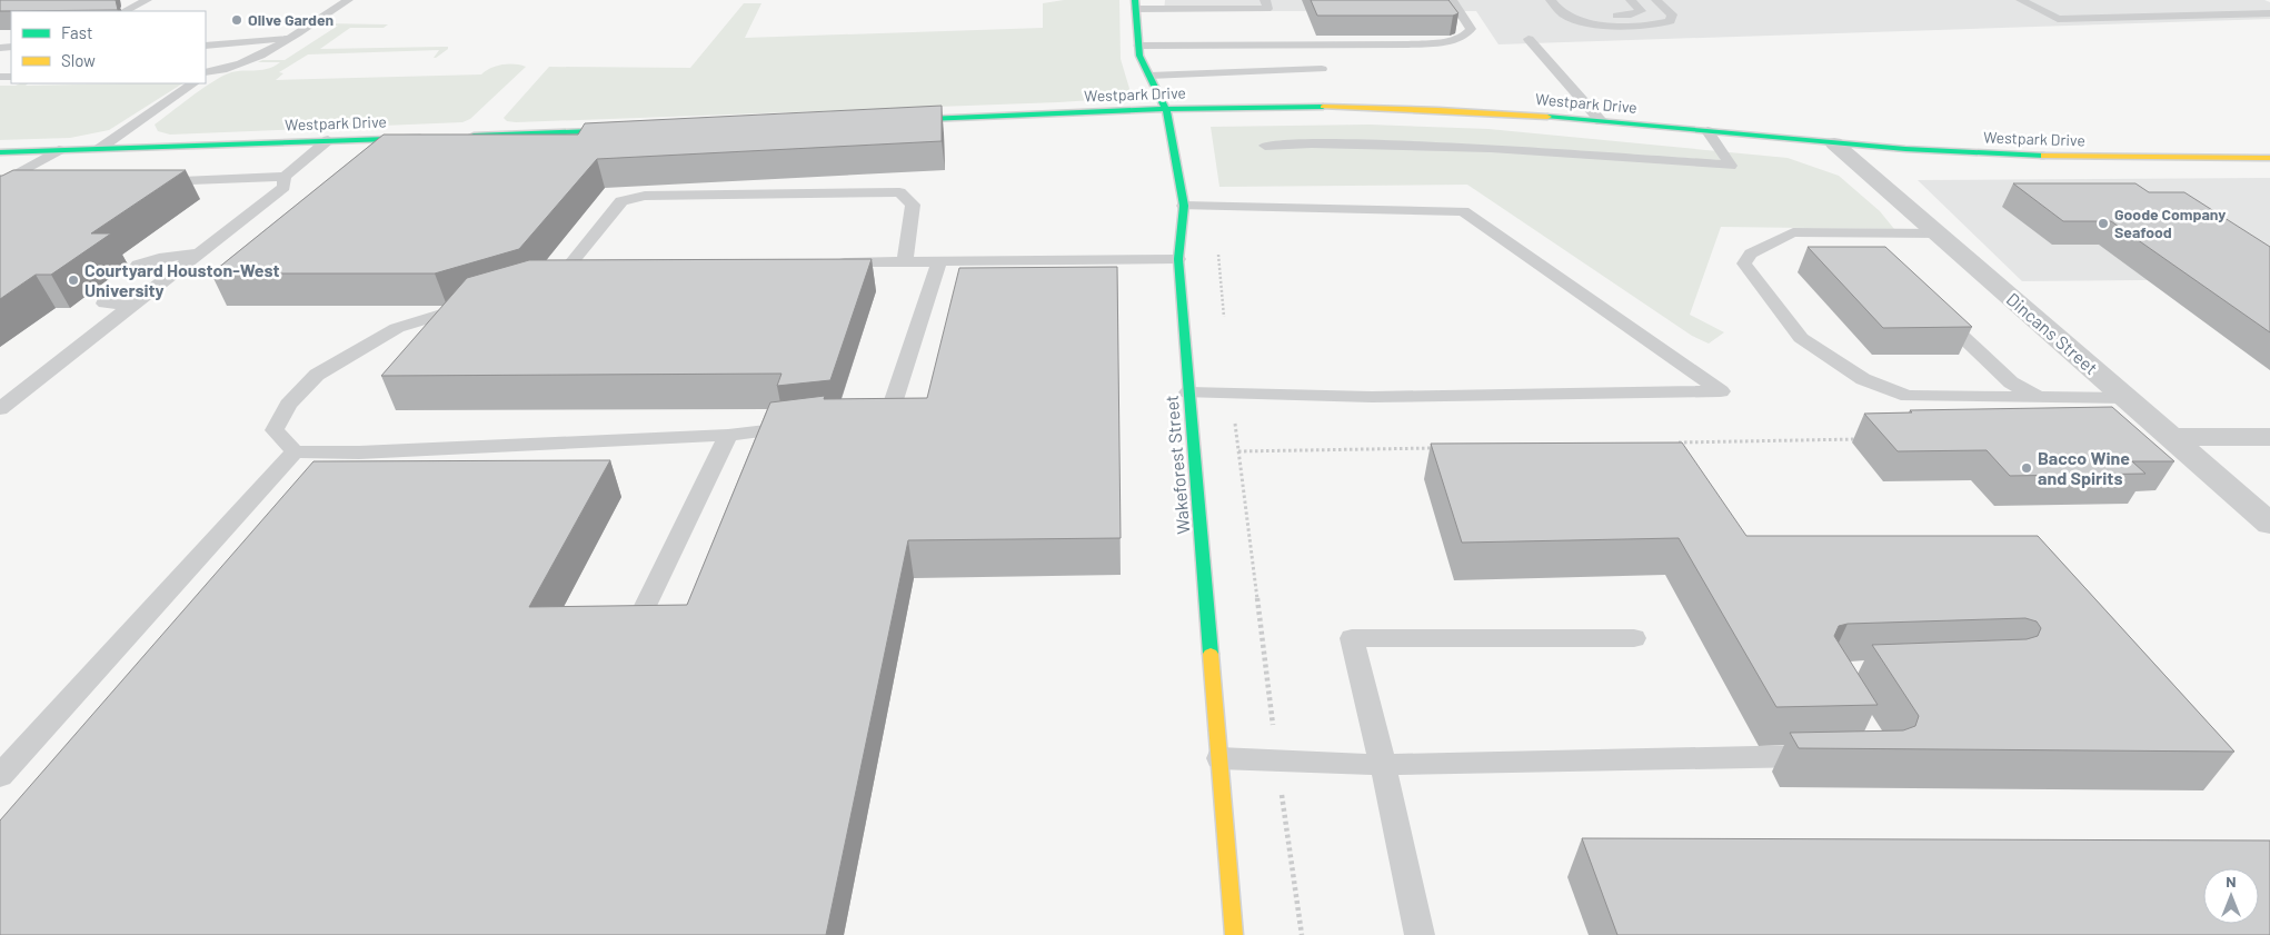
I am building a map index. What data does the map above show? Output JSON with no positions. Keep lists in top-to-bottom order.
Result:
{
  "streets": {
    "main road": ["Westpark Drive", "Wakeforest Street"],
    "street": ["Dincans Street"]
  },
  "crossings": [
    ["Westpark Drive", "Dincans Street"],
    ["Westpark Drive", "Wakeforest Street"]
  ],
  "places": [
    "Olive Garden",
    "Goode Company Seafood",
    "Courtyard Houston-West University",
    "Bacco Wine and Spirits"
  ],
  "legend": ["Fast", "Slow"],
  "north": "top"
}
